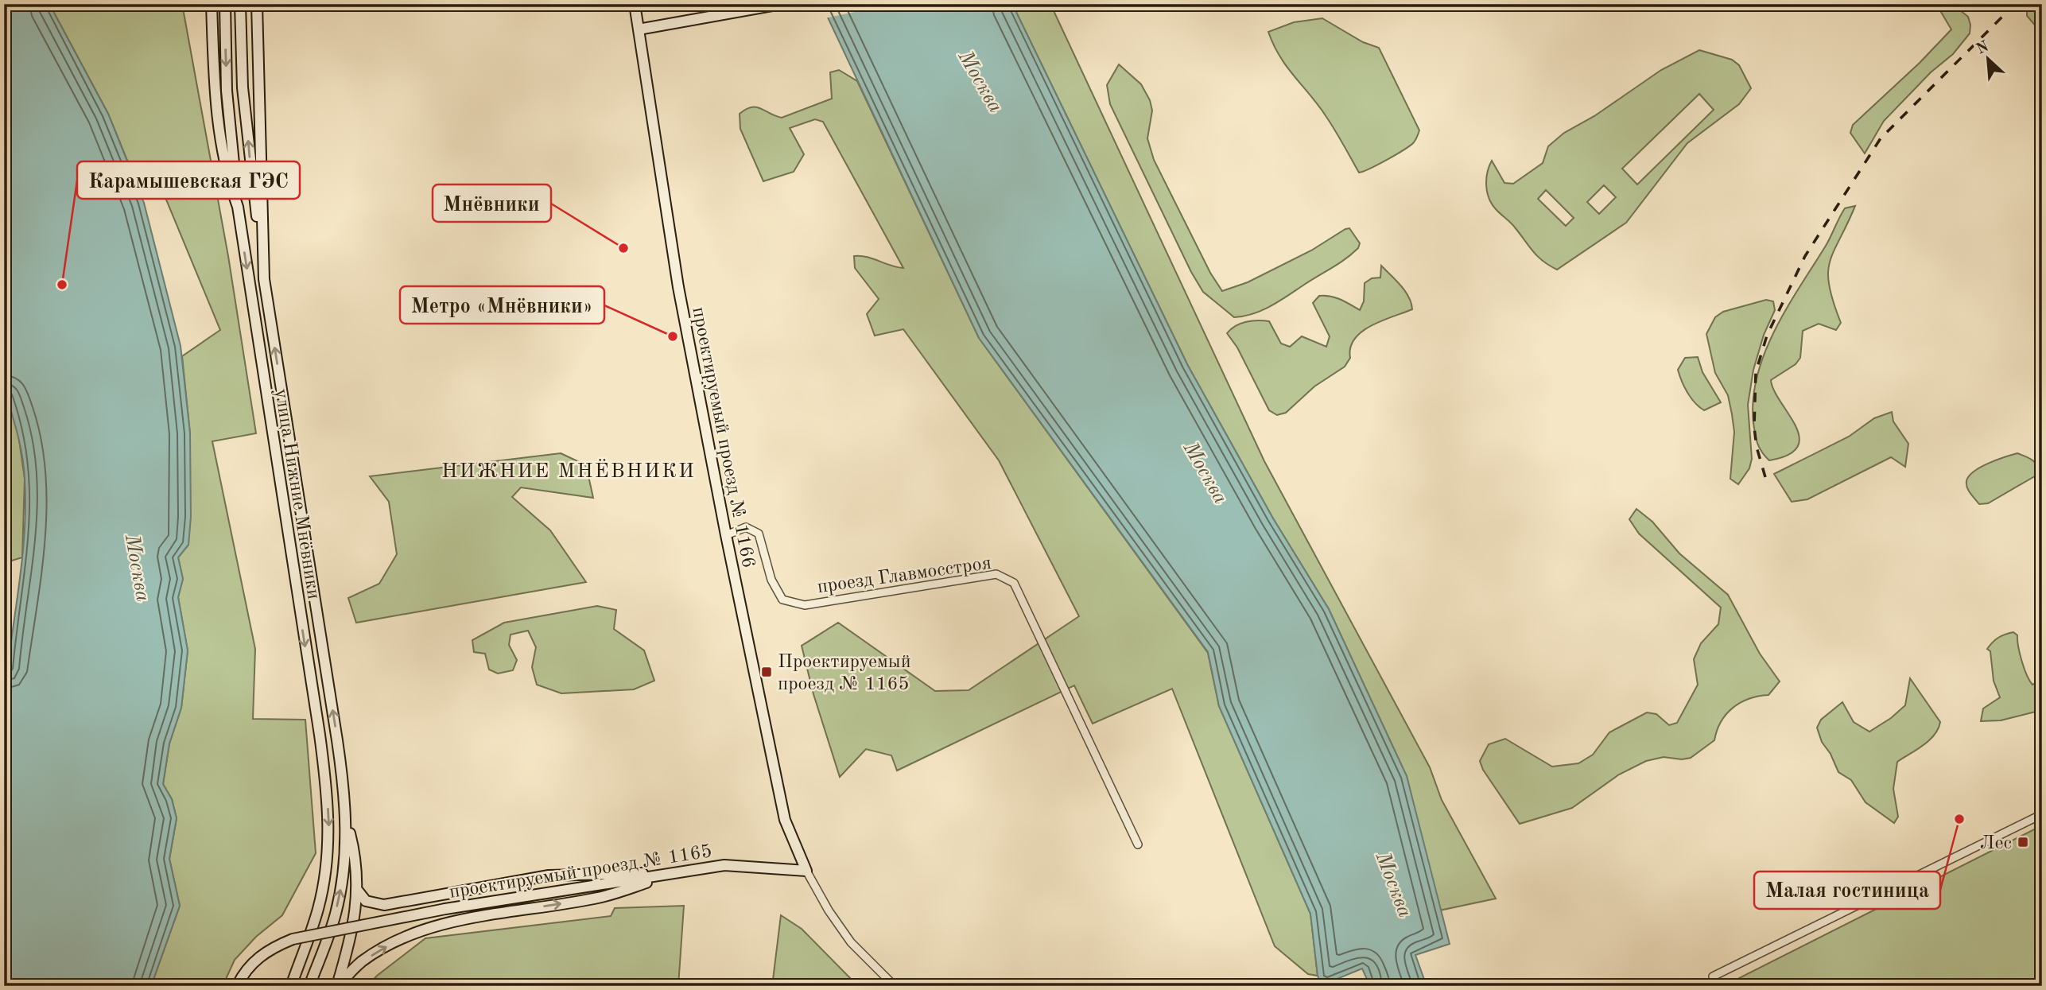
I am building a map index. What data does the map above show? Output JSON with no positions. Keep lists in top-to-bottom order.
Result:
{
  "streets": {
    "street": [
      "проектируемый проезд № 1166",
      "улица Нижние Мнёвники",
      "проезд Главмосстроя",
      "проектируемый проезд № 1165"
    ]
  },
  "crossings": [
    ["проектируемый проезд № 1166", "проезд Главмосстроя"],
    ["проектируемый проезд № 1166", "проектируемый проезд № 1165"]
  ],
  "districts": ["НИЖНИЕ МНЁВНИКИ"],
  "water": ["Москва"],
  "places": {
    "other": [
      "Мнёвники",
      "Карамышевская ГЭС",
      "Метро «Мнёвники»",
      "Малая гостиница"
    ],
    "transit": ["Проектируемый проезд № 1165", "Лес"]
  },
  "north": "top left"
}
